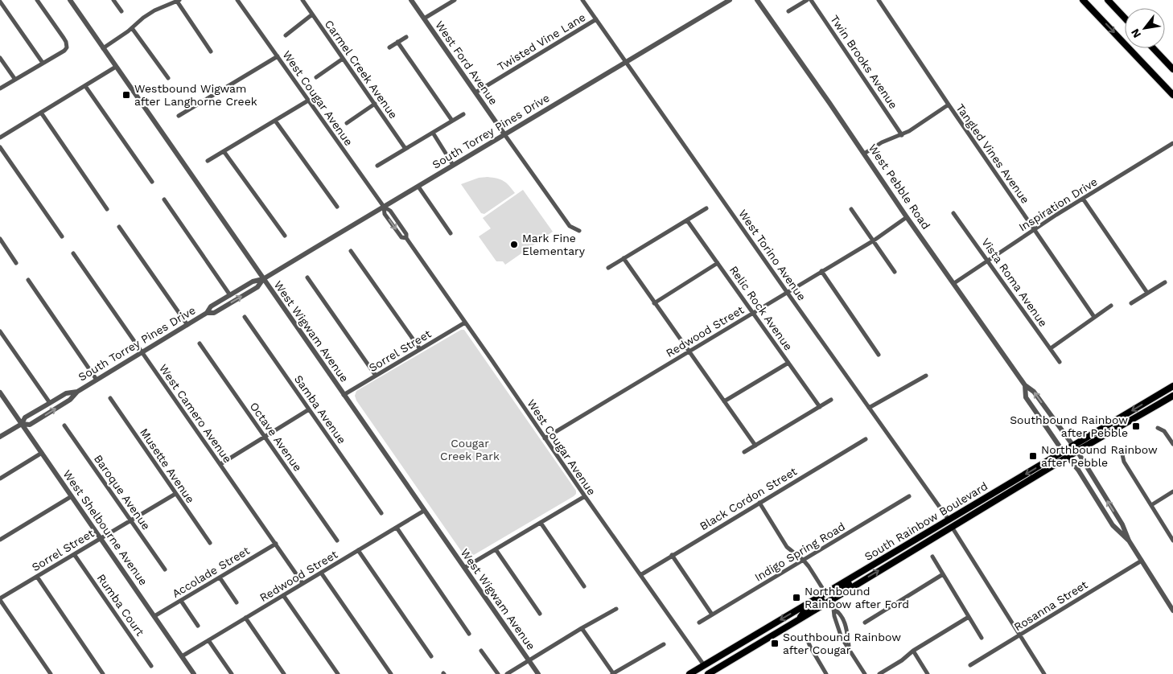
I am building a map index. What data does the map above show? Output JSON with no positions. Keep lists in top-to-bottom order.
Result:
{
  "streets": {
    "main road": ["South Rainbow Boulevard"],
    "street": [
      "Twisted Vine Lane",
      "Twin Brooks Avenue",
      "West Ford Avenue",
      "Carmel Creek Avenue",
      "West Cougar Avenue",
      "South Torrey Pines Drive",
      "Tangled Vines Avenue",
      "West Pebble Road",
      "Inspiration Drive",
      "West Torino Avenue",
      "Vista Roma Avenue",
      "Relic Rock Avenue",
      "West Wigwam Avenue",
      "Redwood Street",
      "Sorrel Street",
      "Samba Avenue",
      "West Camero Avenue",
      "Octave Avenue",
      "Musette Avenue",
      "Baroque Avenue",
      "Black Cordon Street",
      "West Shelbourne Avenue",
      "Indigo Spring Road",
      "Accolade Street",
      "Rumba Court",
      "Rosanna Street"
    ]
  },
  "crossings": [
    ["Twisted Vine Lane", "West Ford Avenue"],
    ["Twisted Vine Lane", "West Torino Avenue"],
    ["West Ford Avenue", "South Torrey Pines Drive"],
    ["West Cougar Avenue", "South Torrey Pines Drive"],
    ["West Cougar Avenue", "Redwood Street"],
    ["West Cougar Avenue", "Sorrel Street"],
    ["West Cougar Avenue", "Black Cordon Street"],
    ["West Cougar Avenue", "South Rainbow Boulevard"],
    ["South Torrey Pines Drive", "West Torino Avenue"],
    ["South Torrey Pines Drive", "West Wigwam Avenue"],
    ["South Torrey Pines Drive", "West Camero Avenue"],
    ["South Torrey Pines Drive", "West Shelbourne Avenue"],
    ["Tangled Vines Avenue", "Inspiration Drive"],
    ["West Pebble Road", "Inspiration Drive"],
    ["West Pebble Road", "Redwood Street"],
    ["West Pebble Road", "South Rainbow Boulevard"],
    ["West Pebble Road", "Rosanna Street"],
    ["Inspiration Drive", "Vista Roma Avenue"],
    ["West Torino Avenue", "Redwood Street"],
    ["West Torino Avenue", "South Rainbow Boulevard"],
    ["Relic Rock Avenue", "Redwood Street"],
    ["West Wigwam Avenue", "Redwood Street"],
    ["West Wigwam Avenue", "Sorrel Street"],
    ["Redwood Street", "West Camero Avenue"],
    ["Redwood Street", "West Shelbourne Avenue"],
    ["Sorrel Street", "Musette Avenue"],
    ["Sorrel Street", "Baroque Avenue"],
    ["Sorrel Street", "West Shelbourne Avenue"],
    ["Sorrel Street", "Rumba Court"],
    ["West Camero Avenue", "Accolade Street"],
    ["West Shelbourne Avenue", "Accolade Street"]
  ],
  "parks": ["Cougar Creek Park"],
  "places": {
    "transit": [
      "Westbound Wigwam after Langhorne Creek",
      "Southbound Rainbow after Pebble",
      "Northbound Rainbow after Pebble",
      "Northbound Rainbow after Ford",
      "Southbound Rainbow after Cougar"
    ],
    "other": ["Mark Fine Elementary"]
  },
  "north": "bottom left"
}
